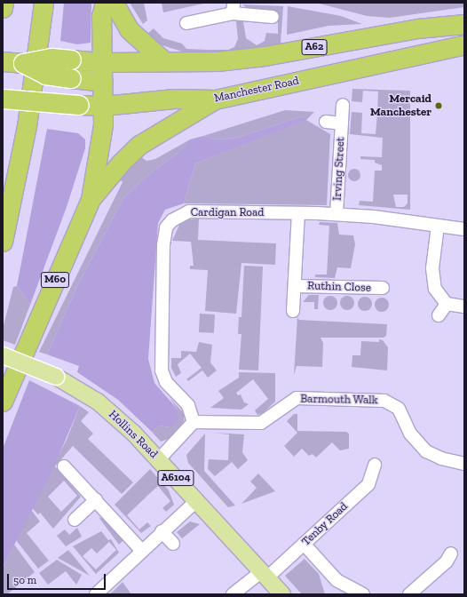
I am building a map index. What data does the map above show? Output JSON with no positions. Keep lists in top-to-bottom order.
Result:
{
  "streets": {
    "highway": ["A62", "Manchester Road", "M60"],
    "main road": ["Hollins Road", "A6104"],
    "street": [
      "Irving Street",
      "Cardigan Road",
      "Ruthin Close",
      "Barmouth Walk",
      "Tenby Road"
    ]
  },
  "crossings": [
    ["Manchester Road", "M60"],
    ["Irving Street", "Cardigan Road"],
    ["Cardigan Road", "Ruthin Close"],
    ["Cardigan Road", "Barmouth Walk"],
    ["Hollins Road", "Tenby Road"]
  ],
  "places": ["Mercaid Manchester"],
  "scale_bar": "50 m"
}
